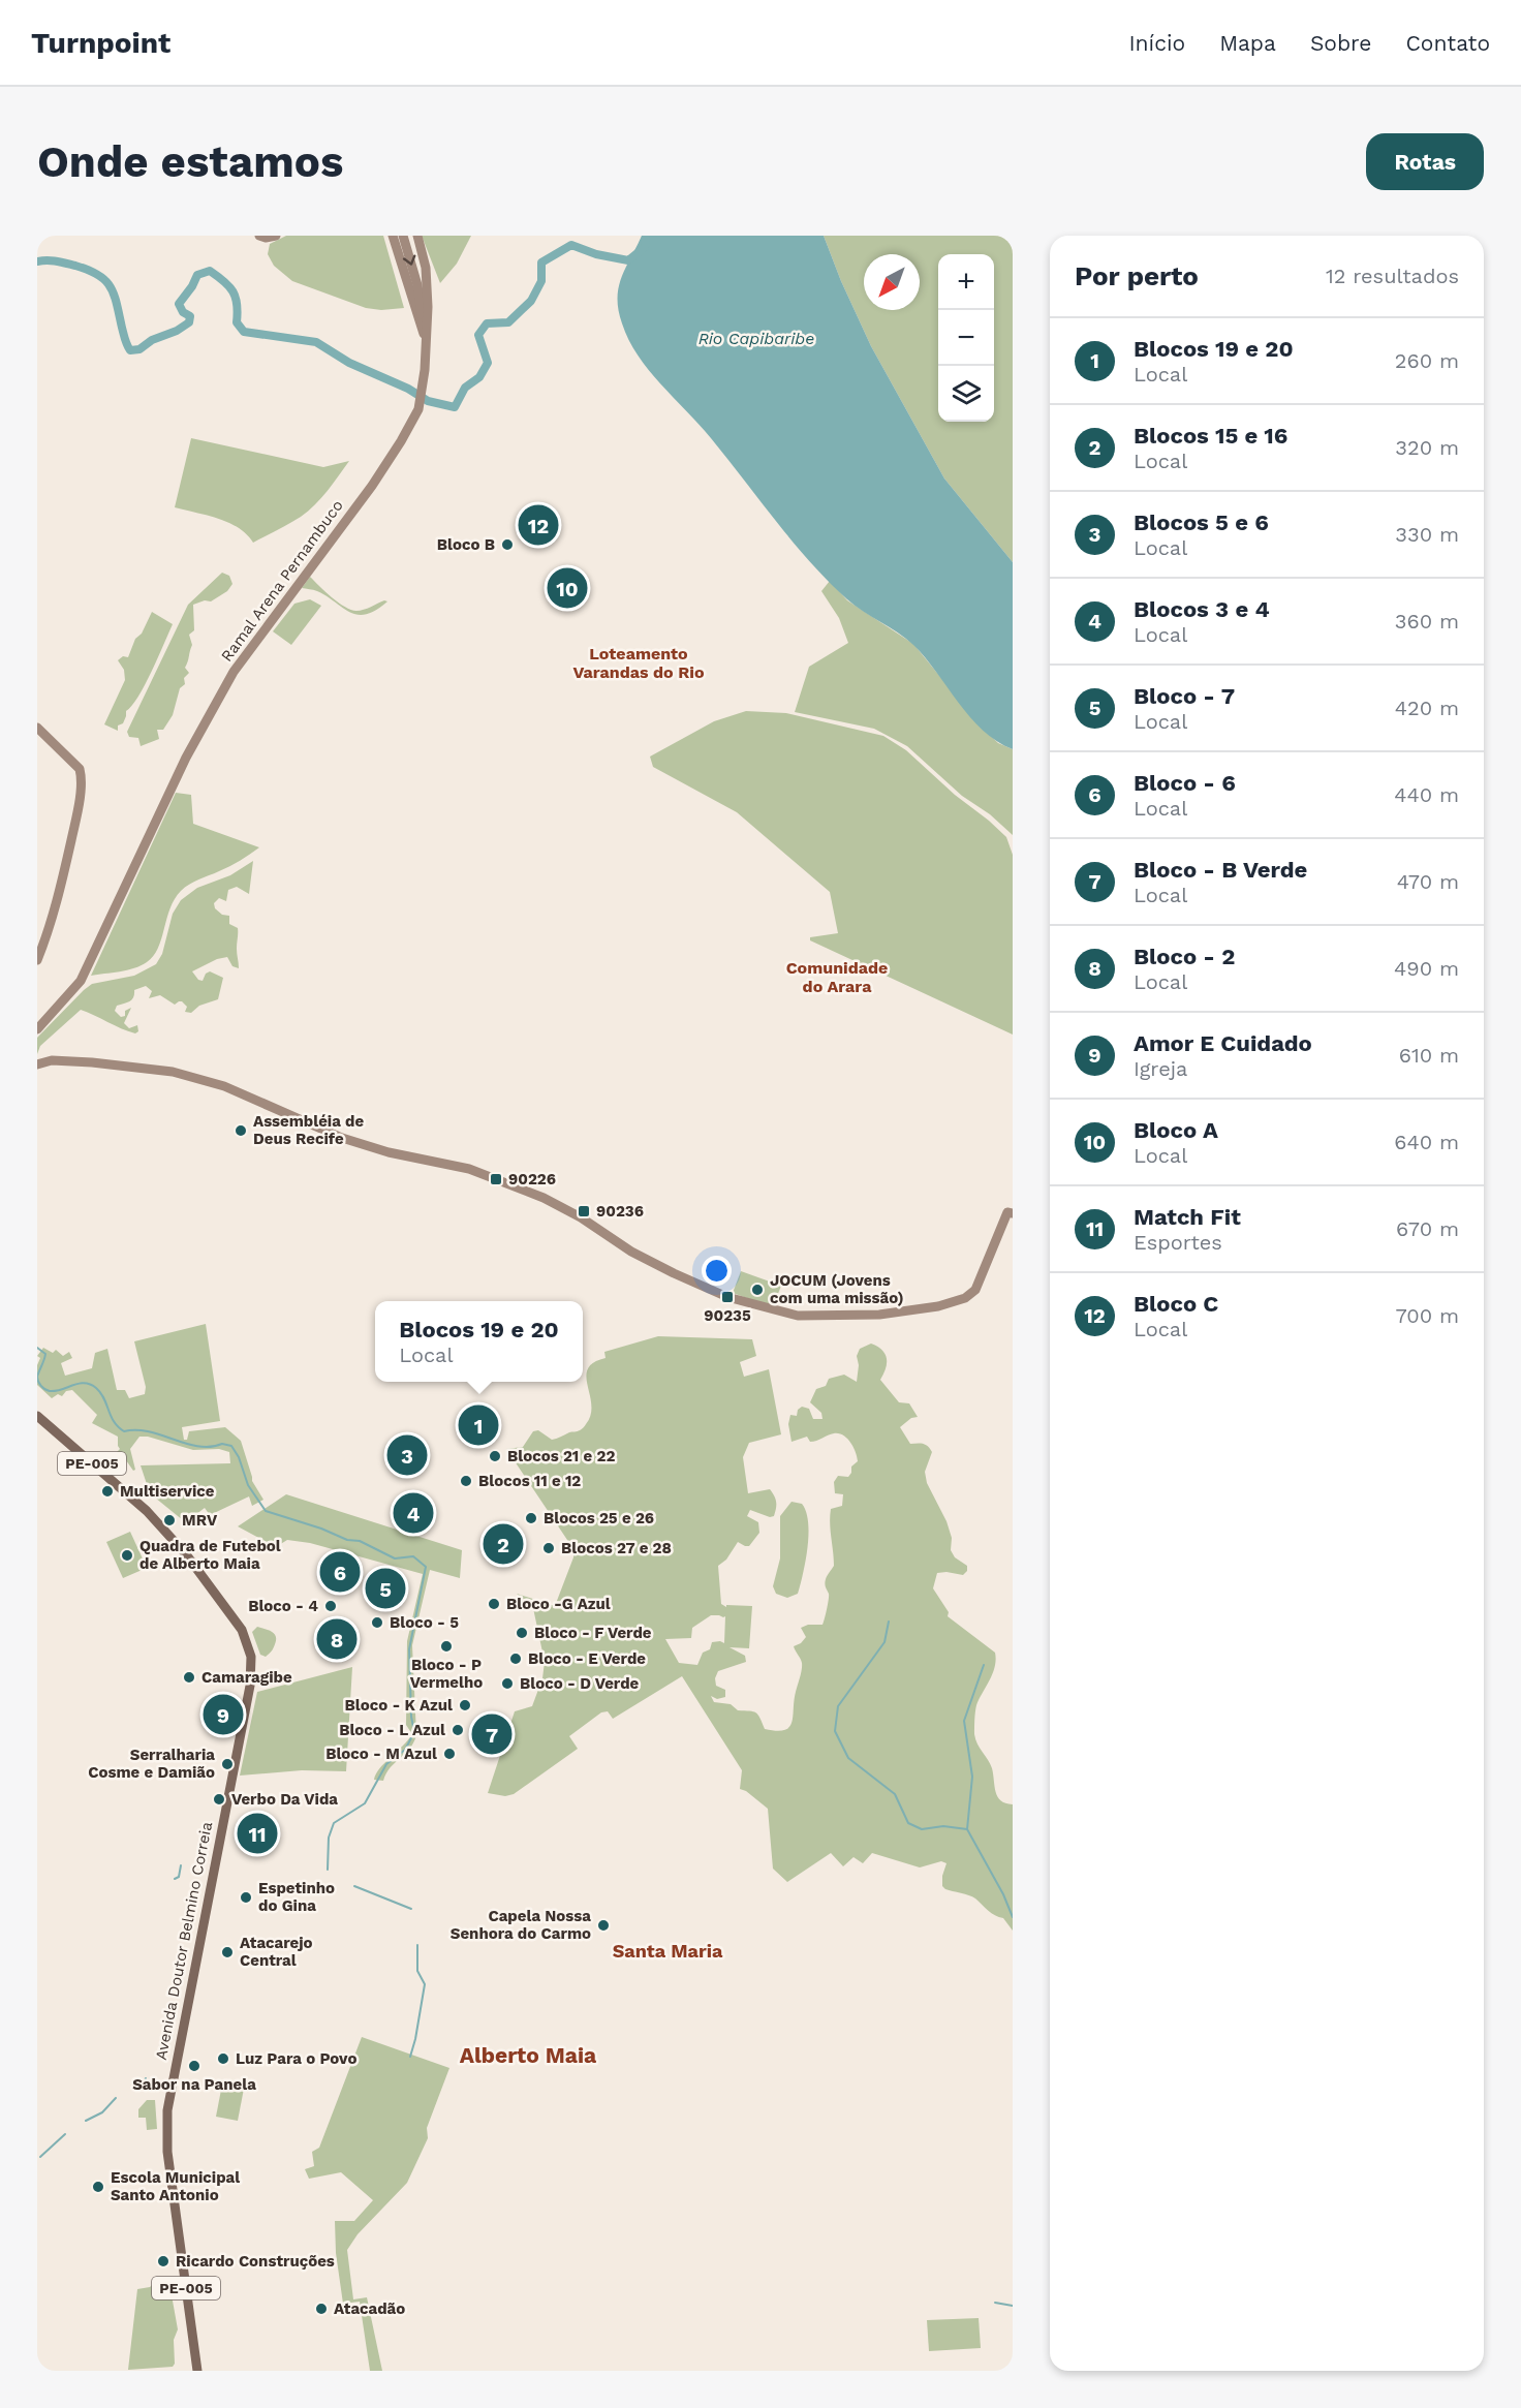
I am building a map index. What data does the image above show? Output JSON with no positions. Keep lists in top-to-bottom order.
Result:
{
  "streets": {
    "main road": ["PE-005", "Avenida Doutor Belmino Correia"],
    "street": ["Ramal Arena Pernambuco"]
  },
  "districts": [
    "Loteamento Varandas do Rio",
    "Comunidade do Arara",
    "Santa Maria",
    "Alberto Maia"
  ],
  "water": ["Rio Capibaribe"],
  "places": {
    "other": [
      "Bloco B",
      "Assembléia de Deus Recife",
      "JOCUM (Jovens com uma missão)",
      "Blocos 21 e 22",
      "Blocos 11 e 12",
      "Multiservice",
      "Blocos 25 e 26",
      "MRV",
      "Blocos 27 e 28",
      "Quadra de Futebol de Alberto Maia",
      "Bloco -G Azul",
      "Bloco - 4",
      "Bloco - 5",
      "Bloco - F Verde",
      "Bloco - P Vermelho",
      "Bloco - E Verde",
      "Camaragibe",
      "Bloco - D Verde",
      "Bloco - K Azul",
      "Bloco - L Azul",
      "Bloco - M Azul",
      "Serralharia Cosme e Damião",
      "Verbo Da Vida",
      "Espetinho do Gina",
      "Capela Nossa Senhora do Carmo",
      "Atacarejo Central",
      "Luz Para o Povo",
      "Sabor na Panela",
      "Escola Municipal Santo Antonio",
      "Ricardo Construções",
      "Atacadão"
    ],
    "transit": ["90226", "90236", "90235"]
  },
  "north": "bottom left",
  "page": {
    "header": "Turnpoint",
    "nav": [
      "Início",
      "Mapa",
      "Sobre",
      "Contato"
    ],
    "buttons": "Rotas",
    "title": "Onde estamos",
    "heading": ["Por perto", "12 resultados"],
    "map_buttons": ["+", "−"],
    "list": [
      {
        "mark": "1",
        "name": "Blocos 19 e 20",
        "note": "Local",
        "value": "260 m"
      },
      {
        "mark": "2",
        "name": "Blocos 15 e 16",
        "note": "Local",
        "value": "320 m"
      },
      {
        "mark": "3",
        "name": "Blocos 5 e 6",
        "note": "Local",
        "value": "330 m"
      },
      {
        "mark": "4",
        "name": "Blocos 3 e 4",
        "note": "Local",
        "value": "360 m"
      },
      {
        "mark": "5",
        "name": "Bloco - 7",
        "note": "Local",
        "value": "420 m"
      },
      {
        "mark": "6",
        "name": "Bloco - 6",
        "note": "Local",
        "value": "440 m"
      },
      {
        "mark": "7",
        "name": "Bloco - B Verde",
        "note": "Local",
        "value": "470 m"
      },
      {
        "mark": "8",
        "name": "Bloco - 2",
        "note": "Local",
        "value": "490 m"
      },
      {
        "mark": "9",
        "name": "Amor E Cuidado",
        "note": "Igreja",
        "value": "610 m"
      },
      {
        "mark": "10",
        "name": "Bloco A",
        "note": "Local",
        "value": "640 m"
      },
      {
        "mark": "11",
        "name": "Match Fit",
        "note": "Esportes",
        "value": "670 m"
      },
      {
        "mark": "12",
        "name": "Bloco C",
        "note": "Local",
        "value": "700 m"
      }
    ],
    "pins": [
      "12",
      "10",
      "1",
      "3",
      "4",
      "2",
      "6",
      "5",
      "8",
      "9",
      "7",
      "11"
    ],
    "popup": ["Blocos 19 e 20", "Local"]
  }
}
